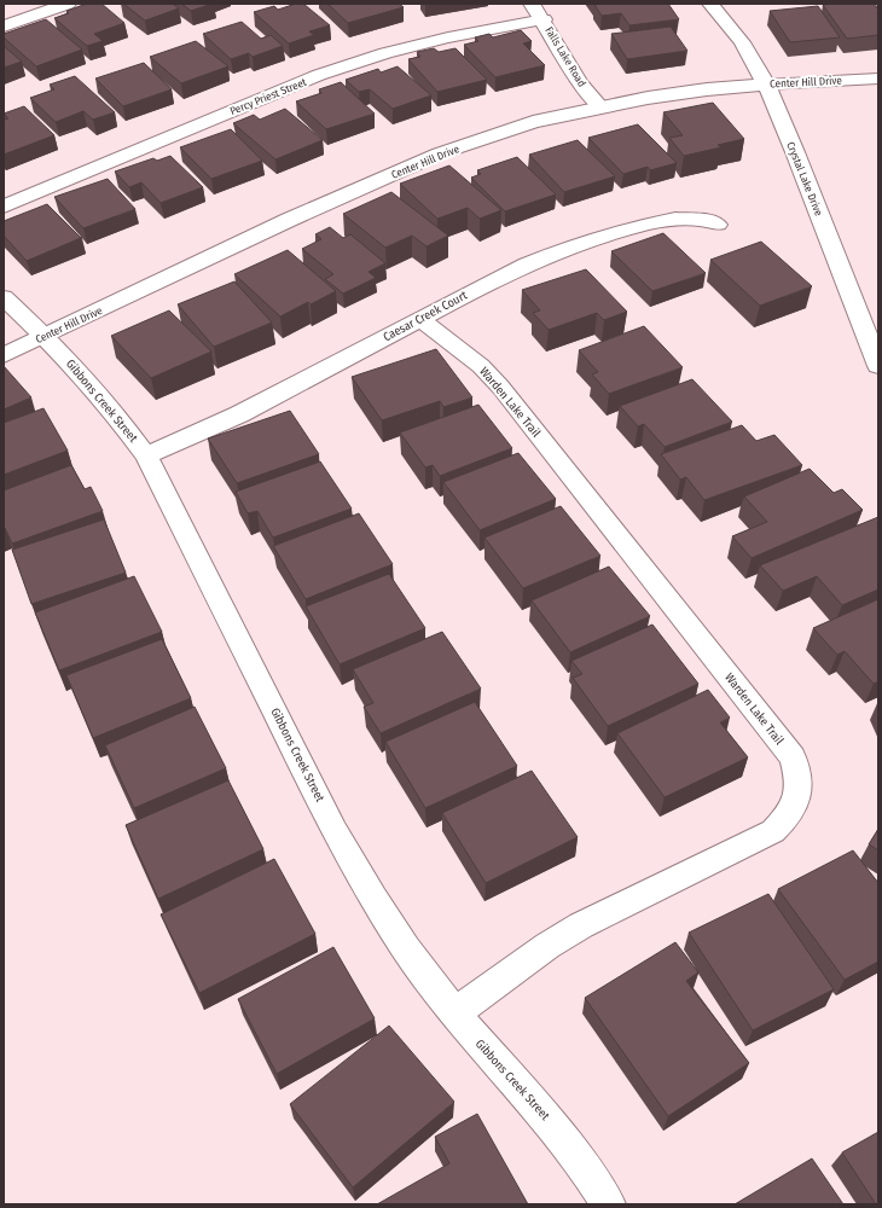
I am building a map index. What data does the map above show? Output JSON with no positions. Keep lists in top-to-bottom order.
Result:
{
  "streets": {
    "street": [
      "Falls Lake Road",
      "Center Hill Drive",
      "Percy Priest Street",
      "Crystal Lake Drive",
      "Caesar Creek Court",
      "Gibbons Creek Street",
      "Warden Lake Trail"
    ]
  },
  "crossings": [
    ["Falls Lake Road", "Center Hill Drive"],
    ["Falls Lake Road", "Percy Priest Street"],
    ["Center Hill Drive", "Crystal Lake Drive"],
    ["Center Hill Drive", "Gibbons Creek Street"],
    ["Caesar Creek Court", "Gibbons Creek Street"],
    ["Caesar Creek Court", "Warden Lake Trail"],
    ["Gibbons Creek Street", "Warden Lake Trail"]
  ]
}
